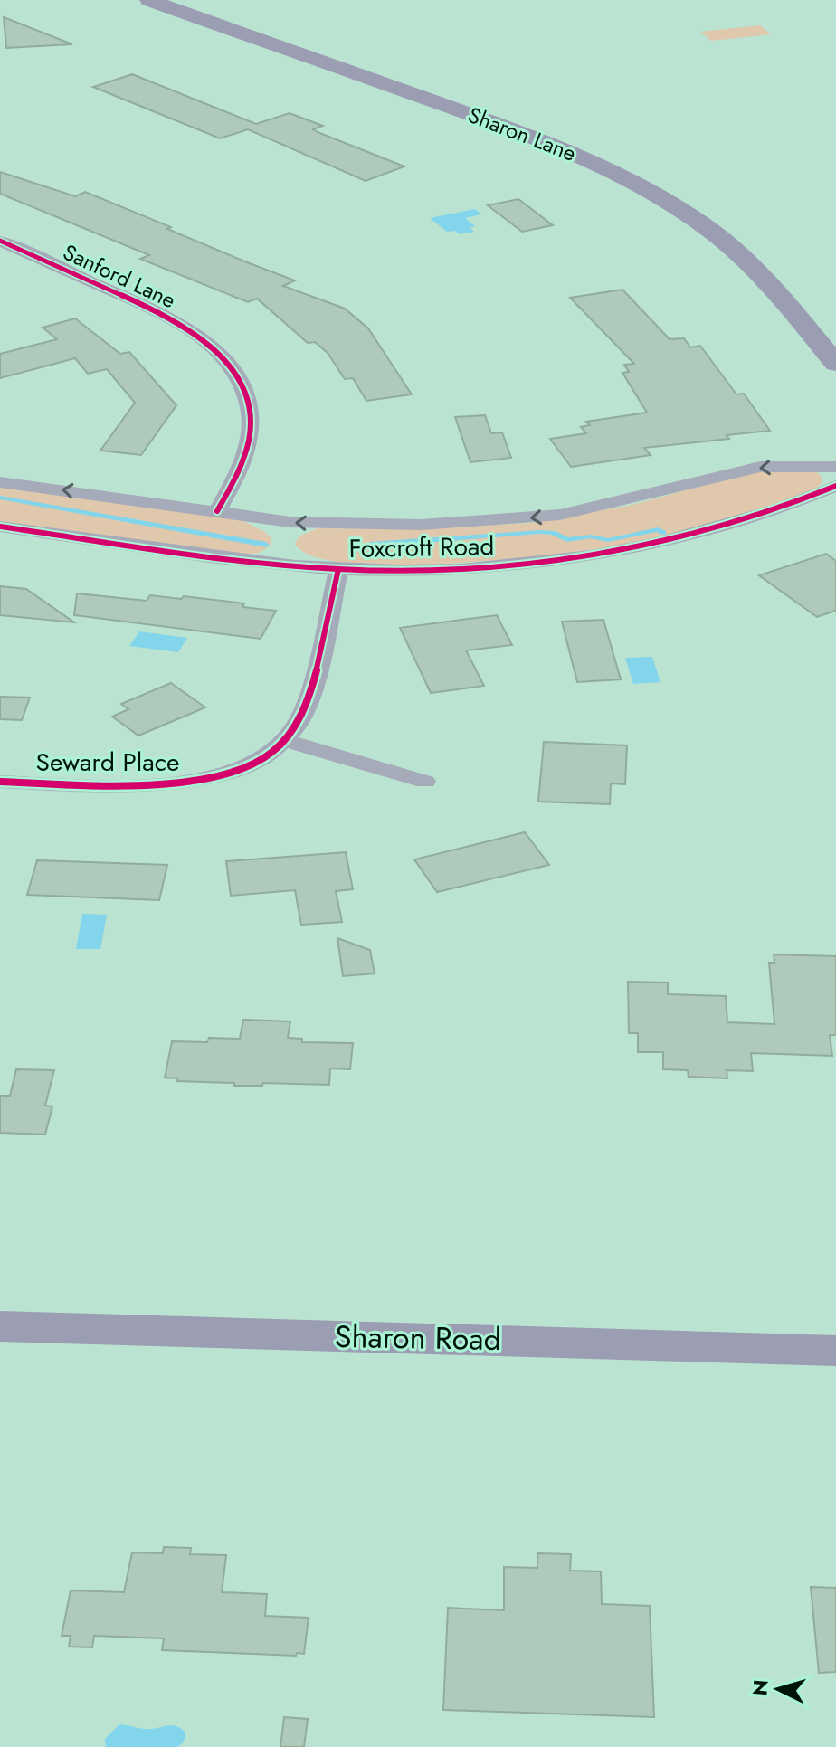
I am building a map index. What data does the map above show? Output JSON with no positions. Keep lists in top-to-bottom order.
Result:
{
  "streets": {
    "main road": ["Sharon Lane", "Sharon Road"],
    "street": ["Sanford Lane", "Foxcroft Road", "Seward Place"]
  },
  "crossings": [
    ["Sanford Lane", "Foxcroft Road"]
  ],
  "north": "left"
}
